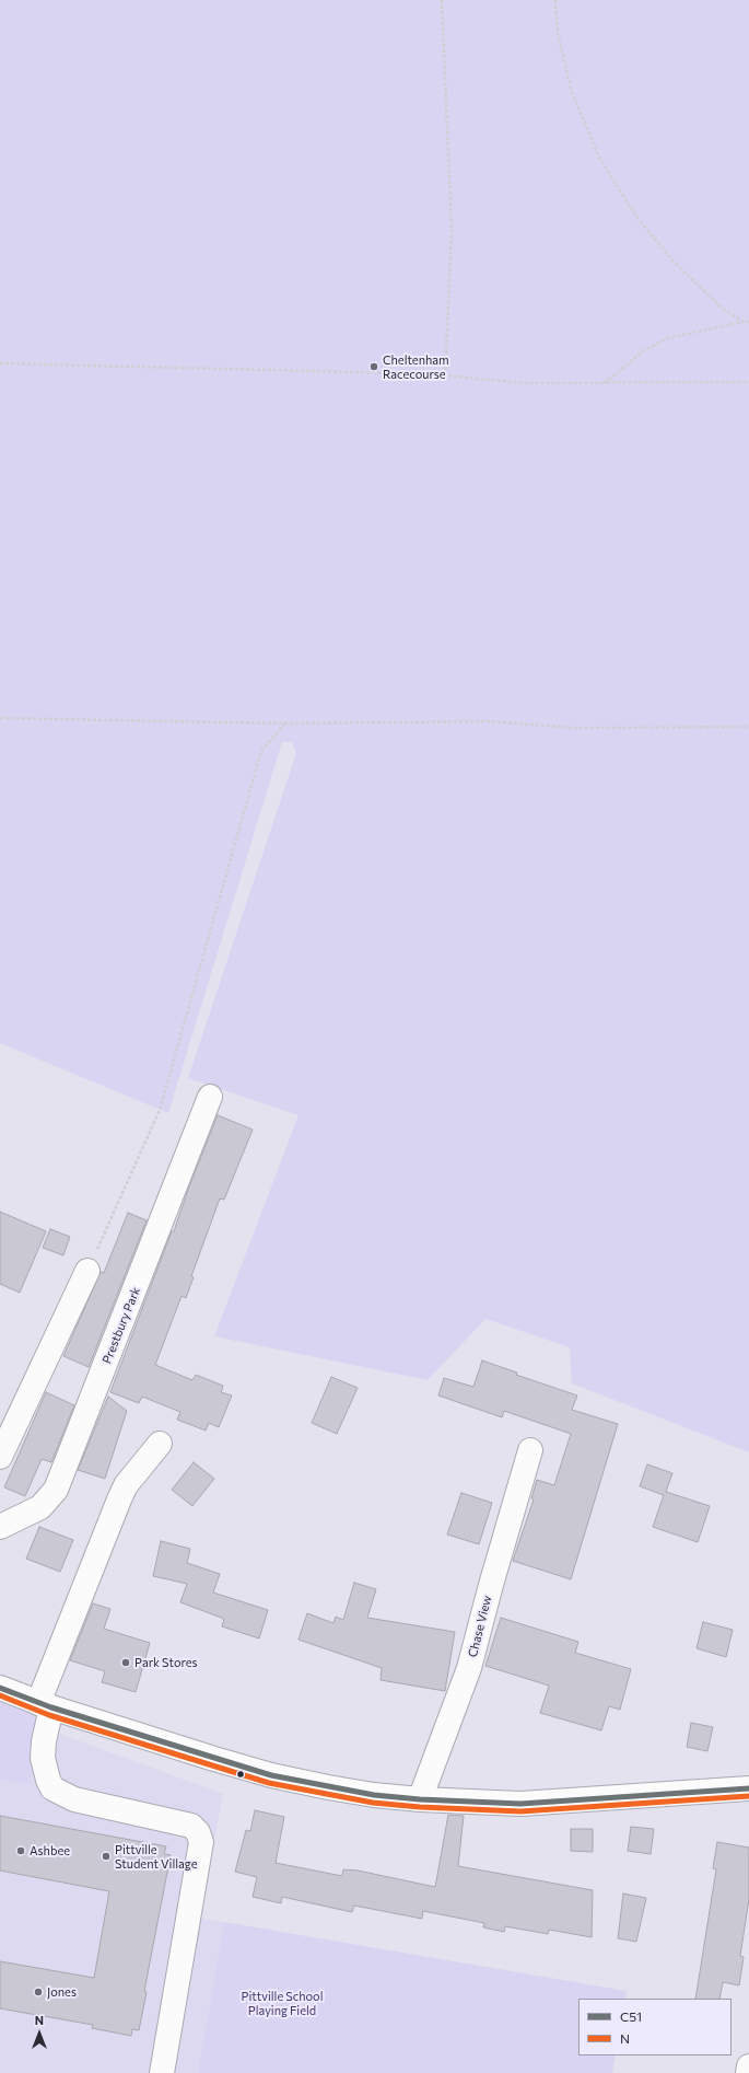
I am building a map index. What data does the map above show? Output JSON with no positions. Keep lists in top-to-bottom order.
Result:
{
  "streets": {
    "street": ["Prestbury Park", "Chase View"]
  },
  "parks": ["Pittville School Playing Field"],
  "places": [
    "Cheltenham Racecourse",
    "Park Stores",
    "Ashbee",
    "Pittville Student Village",
    "Jones"
  ],
  "lines": ["transit line C51", "transit line N"],
  "legend": ["C51", "N"],
  "north": "top"
}
